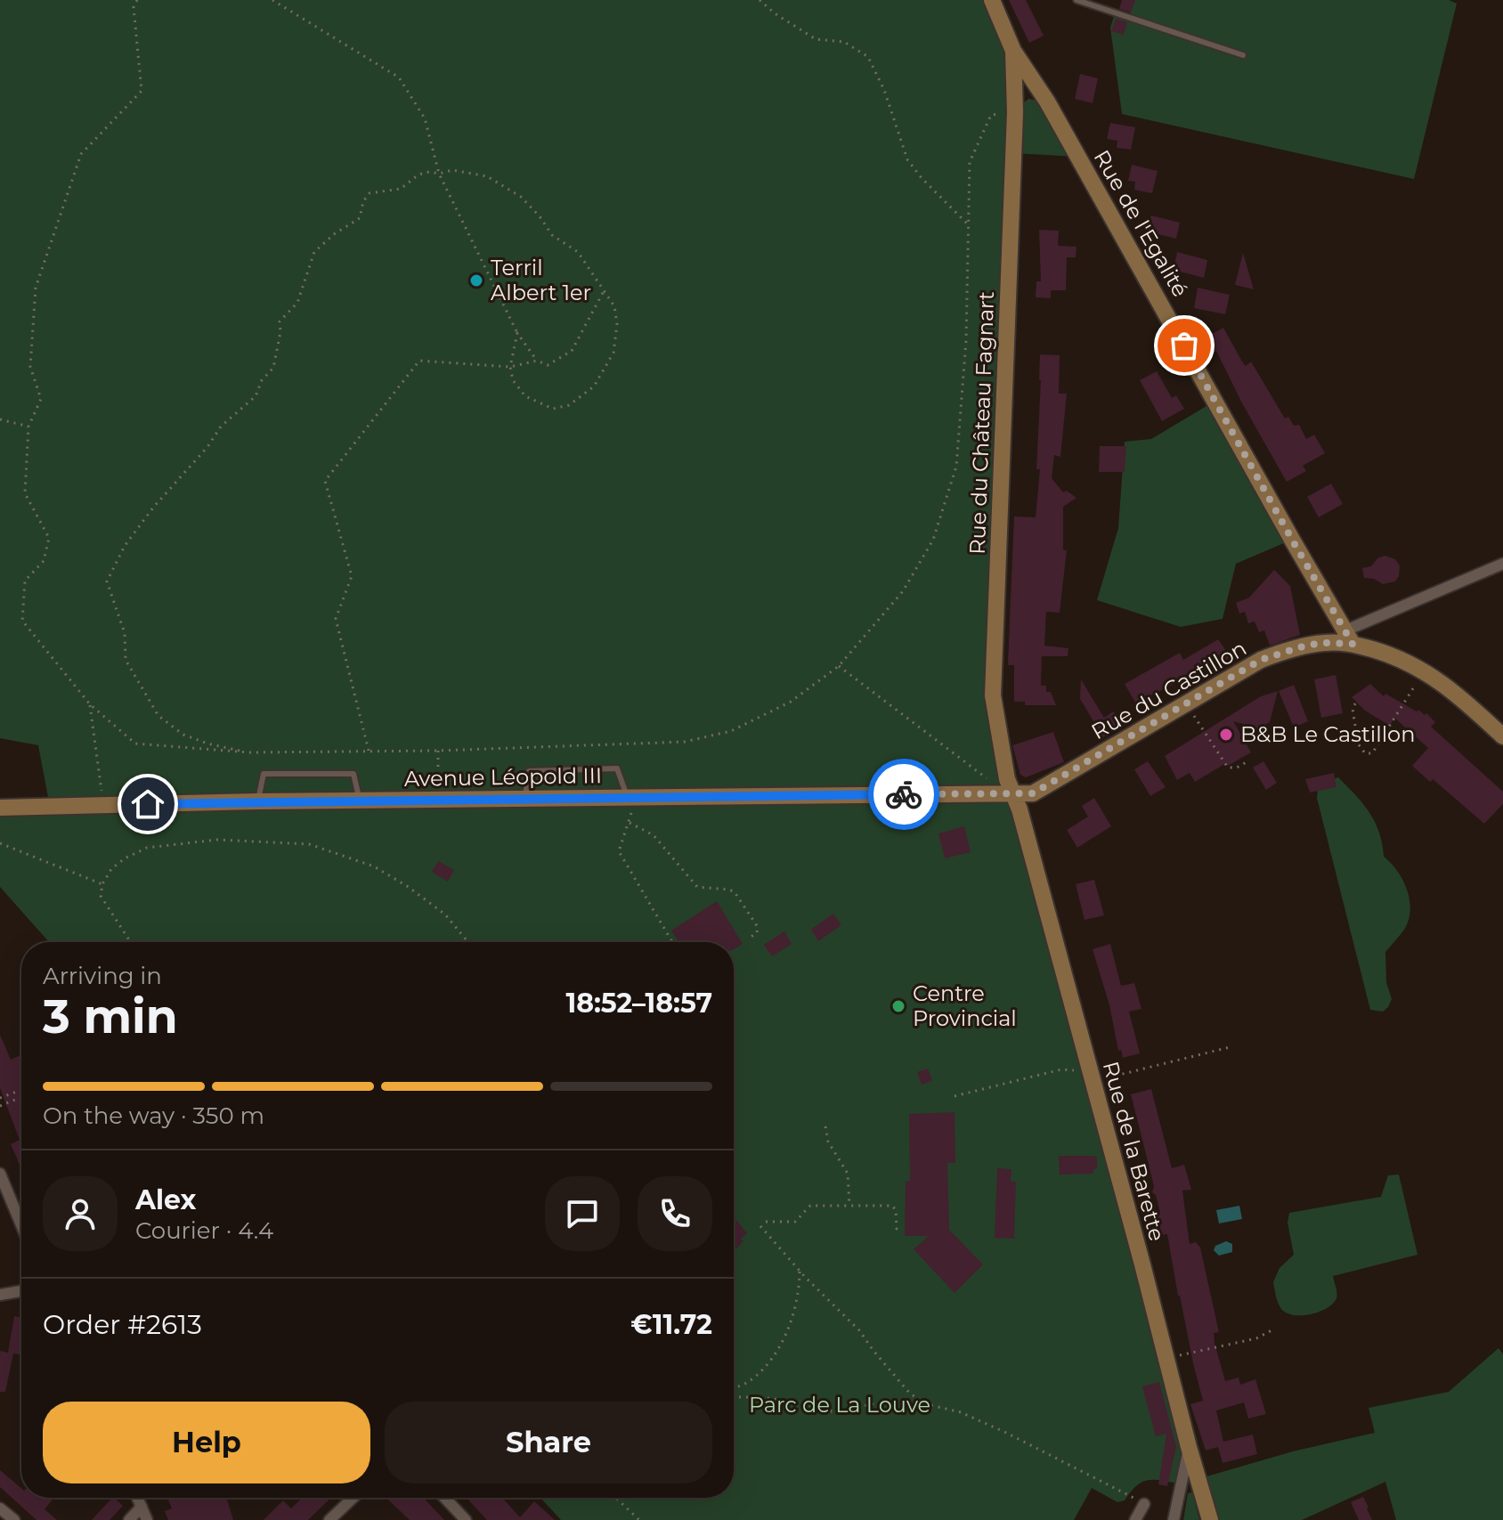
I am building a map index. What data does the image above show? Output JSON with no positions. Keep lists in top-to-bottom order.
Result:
{
  "streets": {
    "street": [
      "Rue de l'Egalité",
      "Rue du Château Fagnart",
      "Rue du Castillon",
      "Avenue Léopold III",
      "Rue de la Barette"
    ]
  },
  "crossings": [
    ["Rue de l'Egalité", "Rue du Château Fagnart"],
    ["Rue de l'Egalité", "Rue du Castillon"],
    ["Rue du Château Fagnart", "Rue du Castillon"],
    ["Rue du Château Fagnart", "Avenue Léopold III"],
    ["Rue du Château Fagnart", "Rue de la Barette"],
    ["Rue du Castillon", "Avenue Léopold III"],
    ["Rue du Castillon", "Rue de la Barette"],
    ["Avenue Léopold III", "Rue de la Barette"]
  ],
  "parks": ["Parc de La Louve"],
  "places": ["Terril Albert 1er", "B&B Le Castillon", "Centre Provincial"],
  "page": {
    "heading": ["3 min", "Arriving in", "18:52–18:57"],
    "panel": [
      "Alex",
      "Courier · 4.4",
      "Order #2613",
      "€11.72"
    ],
    "bar": "On the way · 350 m",
    "buttons": ["Help", "Share"]
  }
}
